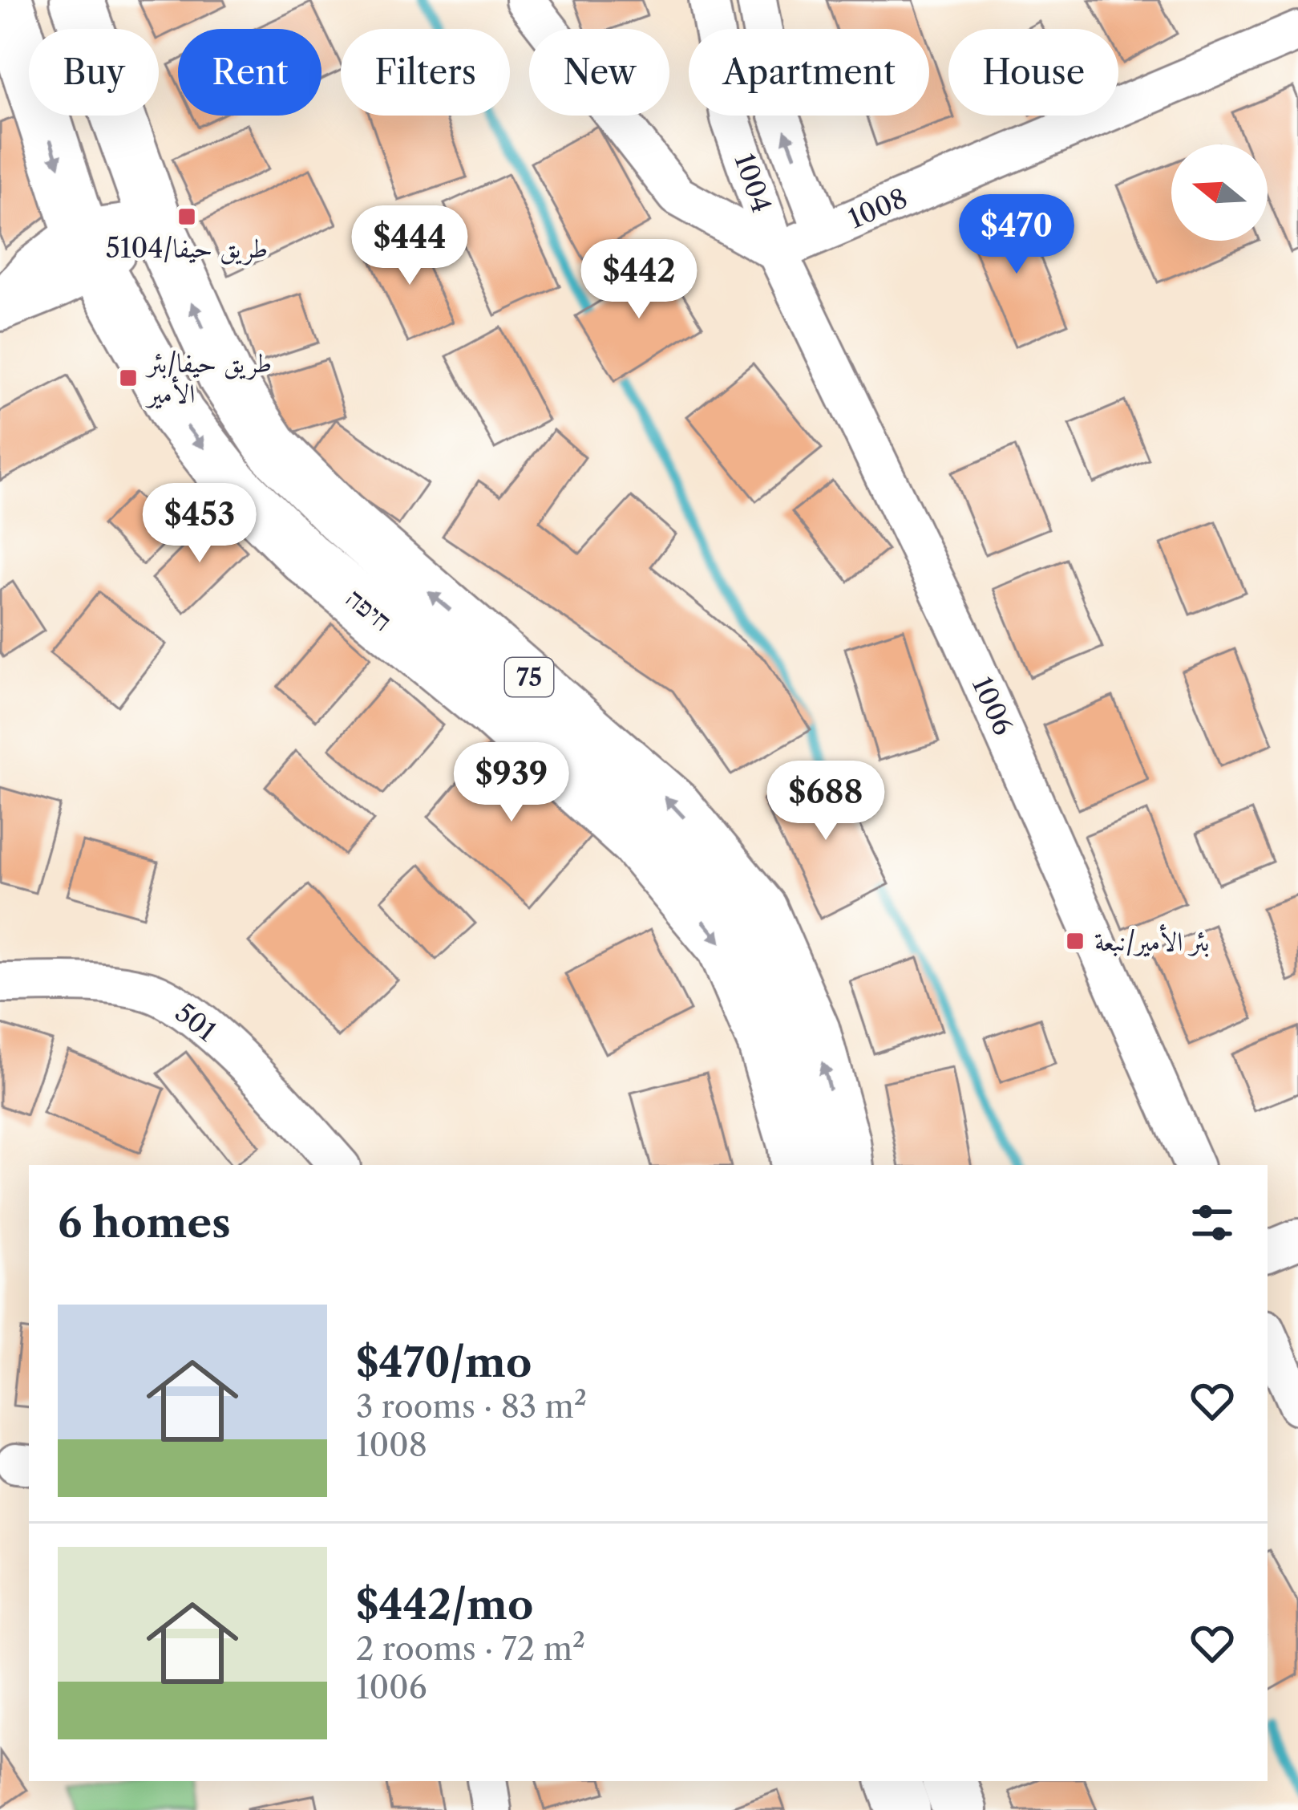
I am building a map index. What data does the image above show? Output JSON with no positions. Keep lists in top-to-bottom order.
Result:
{
  "streets": {
    "highway": ["חיפה", "75"],
    "street": [
      "1004",
      "1008",
      "1006",
      "501"
    ]
  },
  "crossings": [
    ["1004", "1008"],
    ["1004", "1006"],
    ["1008", "1006"]
  ],
  "places": {
    "transit": ["طريق حيفا/5104", "طريق حيفا/بئر الأمير", "بئر الأمير/نبعة"]
  },
  "north": "left",
  "page": {
    "chip": [
      "Buy",
      "Rent",
      "Filters",
      "New",
      "Apartment",
      "House"
    ],
    "price": [
      "$470",
      "$444",
      "$442",
      "$453",
      "$939",
      "$688"
    ],
    "heading": "6 homes",
    "list": [
      {
        "name": "$470/mo",
        "note": "3 rooms · 83 m² · 1008"
      },
      {
        "name": "$442/mo",
        "note": "2 rooms · 72 m² · 1006"
      }
    ]
  }
}
